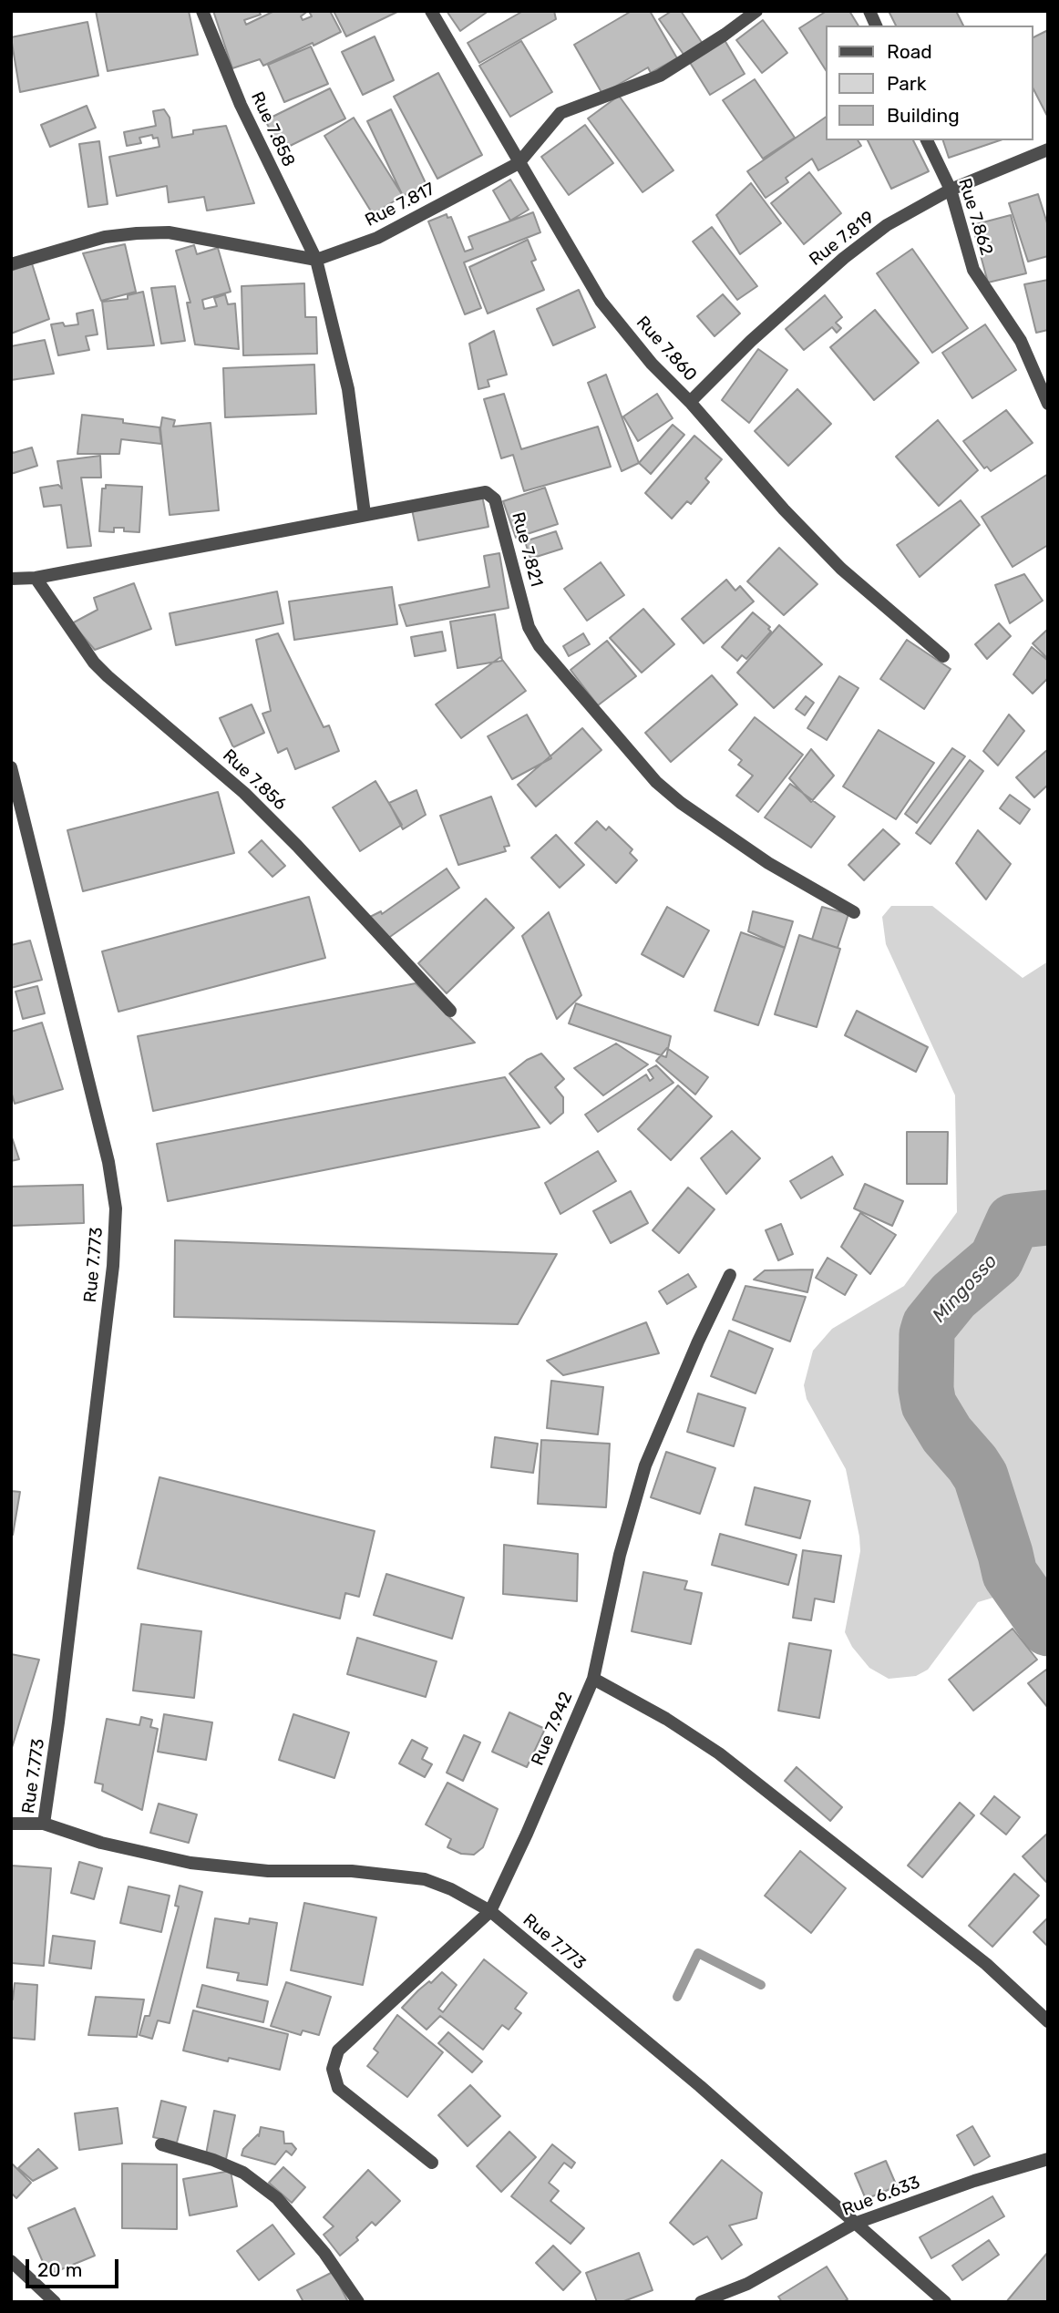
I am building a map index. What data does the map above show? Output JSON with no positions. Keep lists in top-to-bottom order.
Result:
{
  "streets": {
    "street": [
      "Rue 7.858",
      "Rue 7.817",
      "Rue 7.862",
      "Rue 7.819",
      "Rue 7.860",
      "Rue 7.821",
      "Rue 7.856",
      "Rue 7.773",
      "Rue 7.942",
      "Rue 6.633"
    ]
  },
  "crossings": [
    ["Rue 7.858", "Rue 7.817"],
    ["Rue 7.858", "Rue 7.821"],
    ["Rue 7.817", "Rue 7.860"],
    ["Rue 7.862", "Rue 7.819"],
    ["Rue 7.819", "Rue 7.860"],
    ["Rue 7.821", "Rue 7.856"],
    ["Rue 7.773", "Rue 7.942"],
    ["Rue 7.773", "Rue 6.633"]
  ],
  "water": ["Mingosso"],
  "legend": ["Road", "Park", "Building"],
  "scale_bar": "20 m"
}
